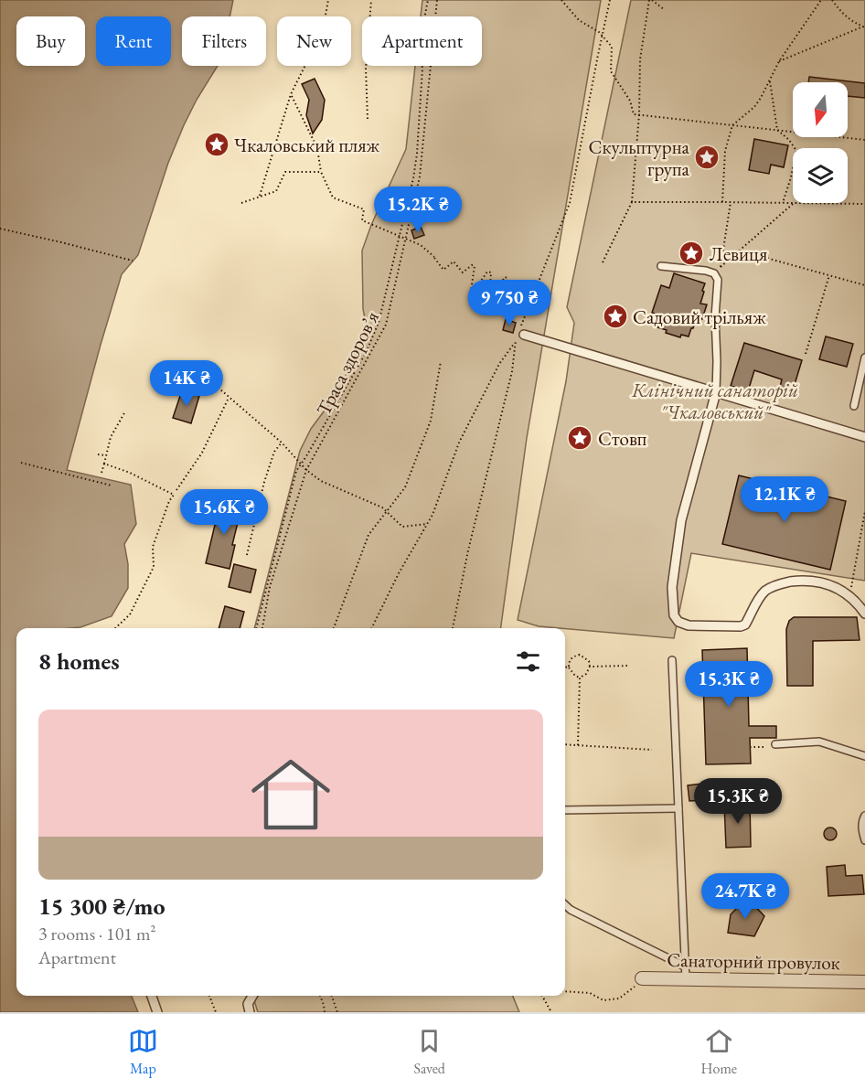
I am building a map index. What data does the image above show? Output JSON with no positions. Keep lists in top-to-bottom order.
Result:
{
  "streets": {
    "street": ["Санаторний провулок"],
    "path": ["Траса здоров’я"]
  },
  "parks": ["Клінічний санаторій \"Чкаловський\""],
  "places": {
    "place": [
      "Чкаловський пляж",
      "Скульптурна група",
      "Левиця",
      "Садовий трільяж",
      "Стовп"
    ]
  },
  "north": "bottom",
  "page": {
    "chip": [
      "Buy",
      "Rent",
      "Filters",
      "New",
      "Apartment"
    ],
    "price": [
      "15.2K ₴",
      "9 750 ₴",
      "14K ₴",
      "12.1K ₴",
      "15.6K ₴",
      "15.3K ₴",
      "15.3K ₴",
      "24.7K ₴"
    ],
    "heading": "8 homes",
    "list": [
      {
        "name": "15 300 ₴/mo",
        "note": "3 rooms · 101 m² · Apartment"
      }
    ],
    "tabs": ["Map", "Saved", "Home"]
  }
}
